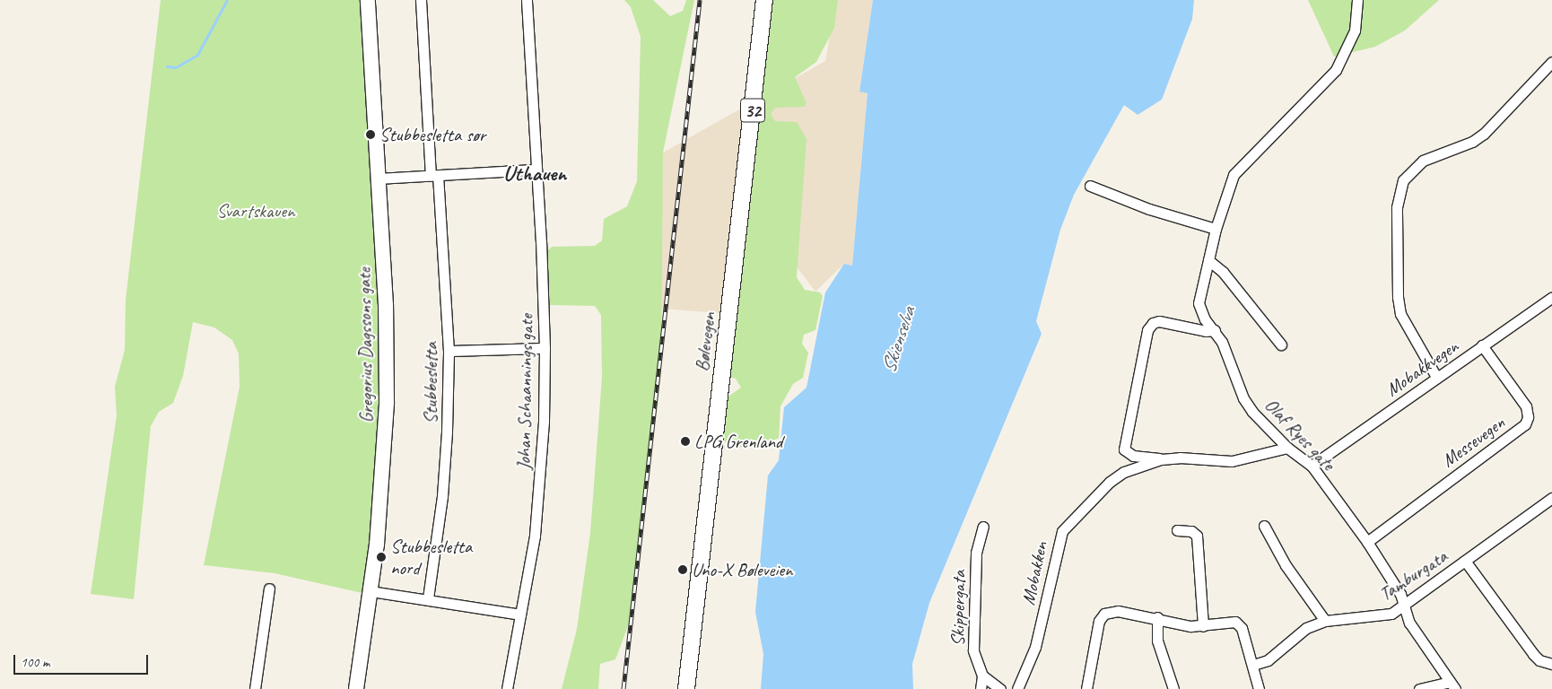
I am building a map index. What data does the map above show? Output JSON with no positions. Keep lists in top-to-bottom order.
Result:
{
  "streets": {
    "main road": ["32", "Bølevegen"],
    "street": [
      "Gregorius Dagssons gate",
      "Mobakkvegen",
      "Stubbesletta",
      "Johan Schaannings gate",
      "Olaf Ryes gate",
      "Messevegen",
      "Mobakken",
      "Tamburgata",
      "Skippergata"
    ]
  },
  "crossings": [
    ["Mobakkvegen", "Olaf Ryes gate"],
    ["Mobakkvegen", "Messevegen"],
    ["Olaf Ryes gate", "Messevegen"],
    ["Olaf Ryes gate", "Mobakken"],
    ["Olaf Ryes gate", "Tamburgata"]
  ],
  "districts": ["Uthauen"],
  "water": ["Skienselva"],
  "parks": ["Svartskauen"],
  "places": [
    "Stubbesletta sør",
    "LPG Grenland",
    "Stubbesletta nord",
    "Uno-X Bøleveien"
  ],
  "scale_bar": "100 m"
}
